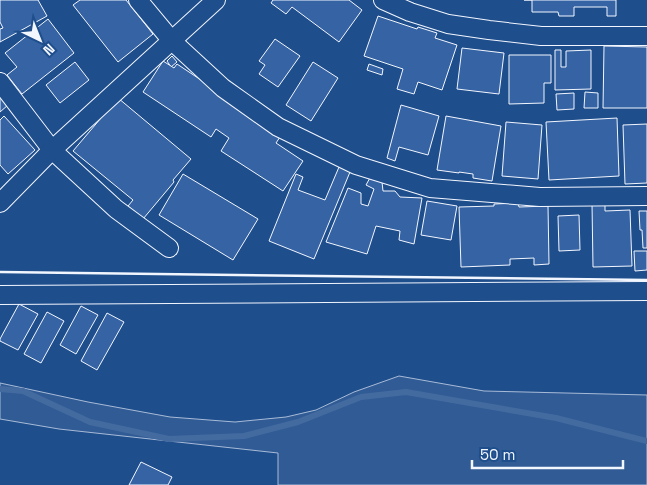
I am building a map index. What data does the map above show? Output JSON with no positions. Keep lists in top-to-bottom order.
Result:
{
  "scale_bar": "50 m",
  "north": "bottom right"
}
